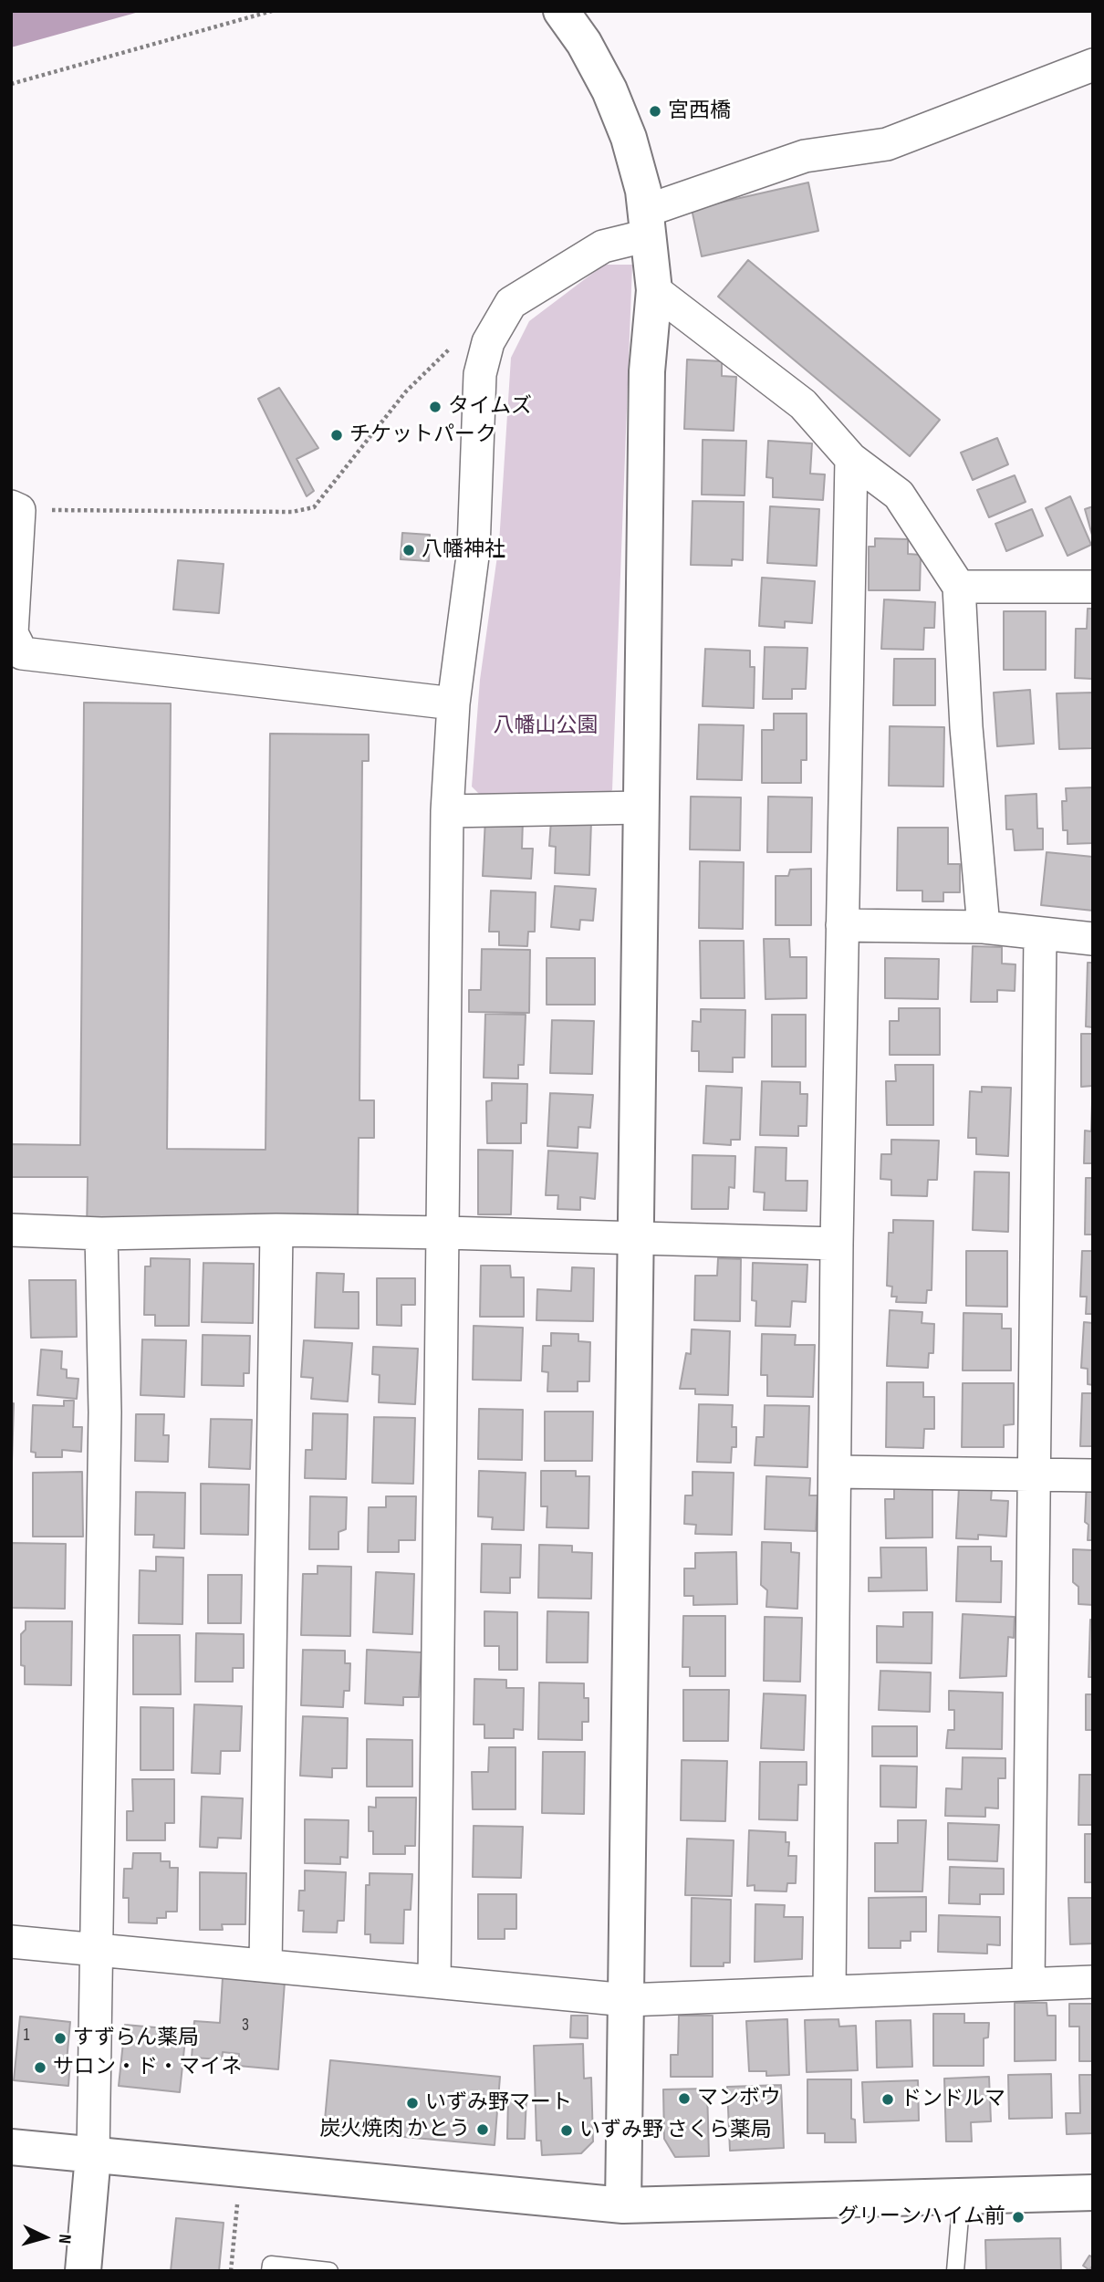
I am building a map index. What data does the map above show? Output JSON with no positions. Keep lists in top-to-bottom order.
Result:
{
  "parks": ["八幡山公園"],
  "places": [
    "宮西橋",
    "タイムズ",
    "チケットパーク",
    "八幡神社",
    "すずらん薬局",
    "サロン・ド・マイネ",
    "マンボウ",
    "ドンドルマ",
    "いずみ野マート",
    "炭火焼肉 かとう",
    "いずみ野 さくら薬局",
    "グリーンハイム前"
  ],
  "house_numbers": ["3", "1"],
  "north": "right"
}
